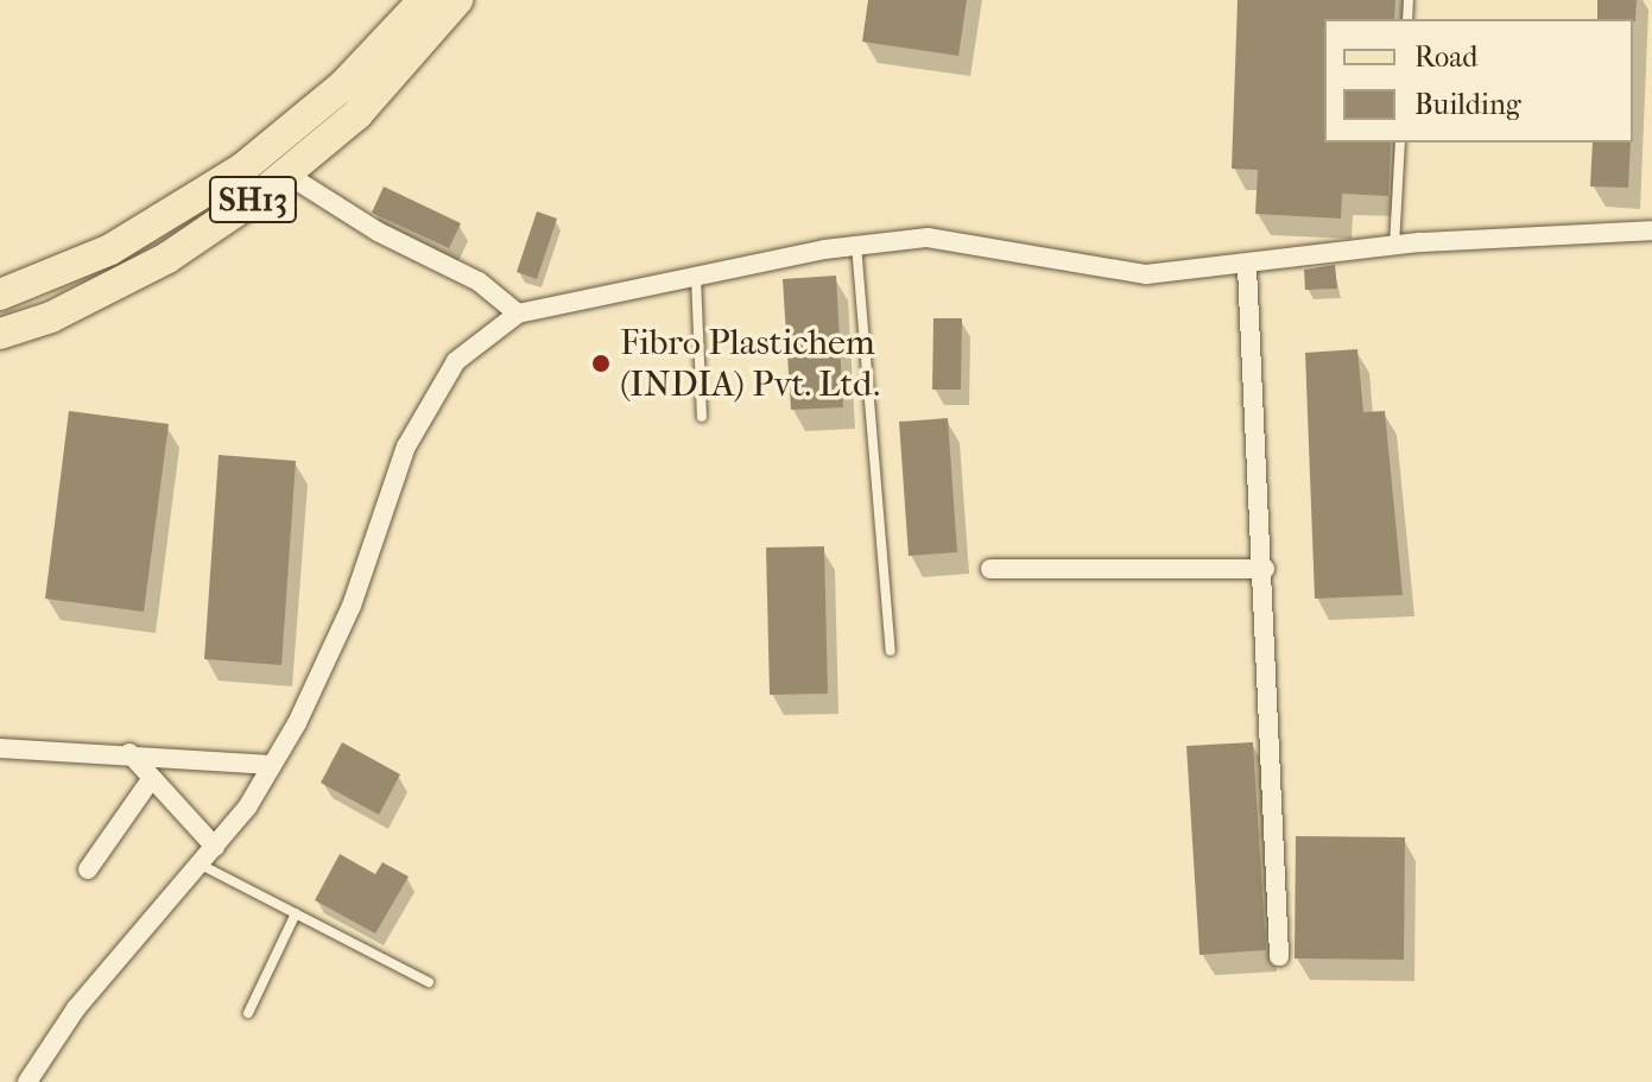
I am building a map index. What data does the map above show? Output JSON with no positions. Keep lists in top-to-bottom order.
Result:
{
  "streets": {
    "main road": ["SH13"]
  },
  "places": ["Fibro Plastichem (INDIA) Pvt. Ltd."],
  "legend": ["Road", "Building"]
}
